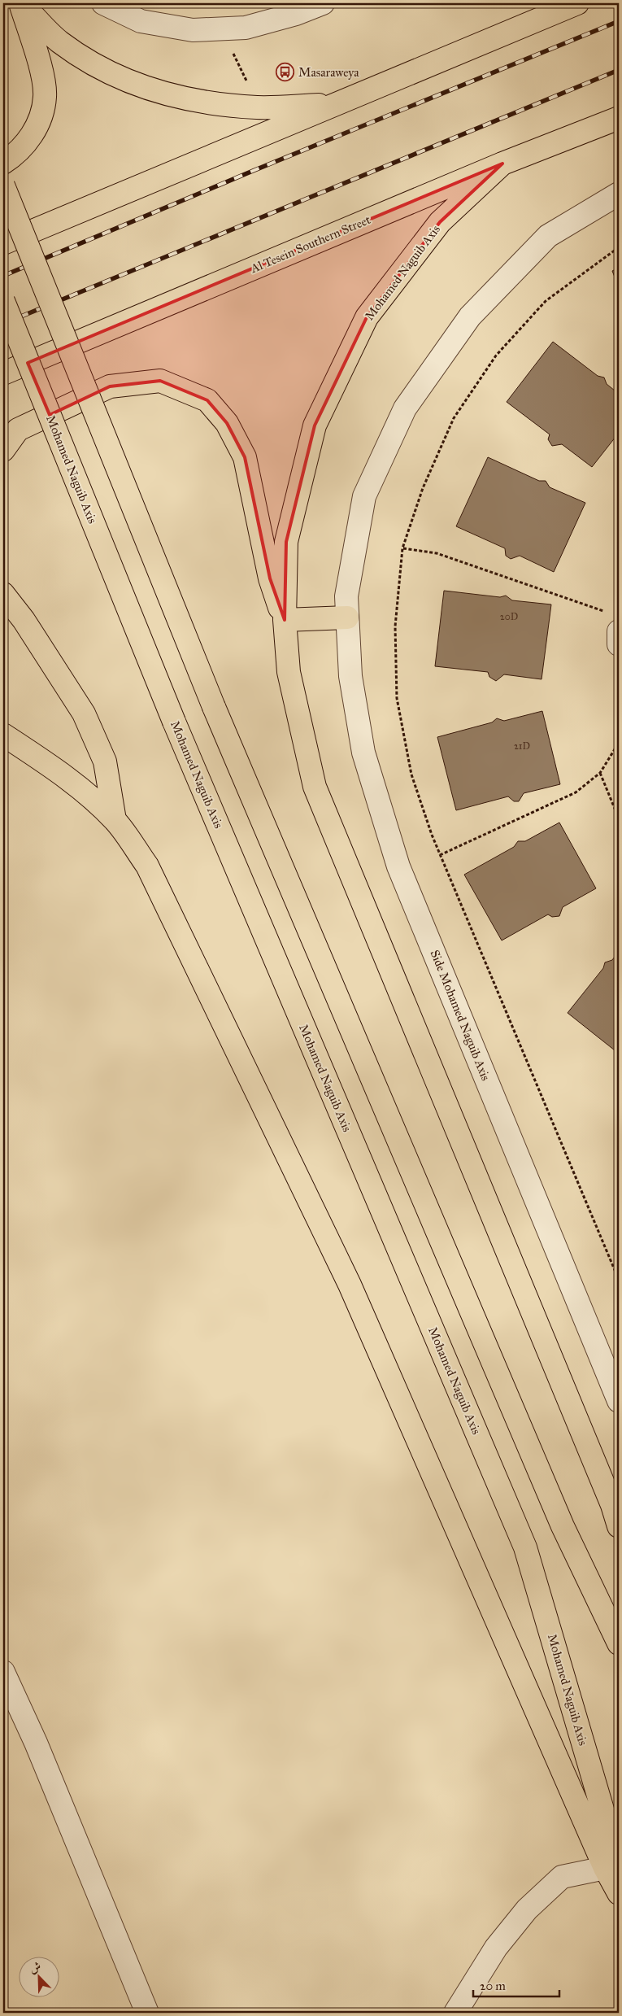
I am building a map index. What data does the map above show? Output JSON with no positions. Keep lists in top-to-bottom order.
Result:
{
  "streets": {
    "main road": ["Al Tesein Southern Street", "Mohamed Naguib Axis"],
    "street": ["Side Mohamed Naguib Axis"]
  },
  "crossings": [
    ["Al Tesein Southern Street", "Mohamed Naguib Axis"]
  ],
  "places": {
    "bus stop": ["Masaraweya"]
  },
  "house_numbers": ["20D", "21D"],
  "scale_bar": "20 m",
  "north": "top left"
}
